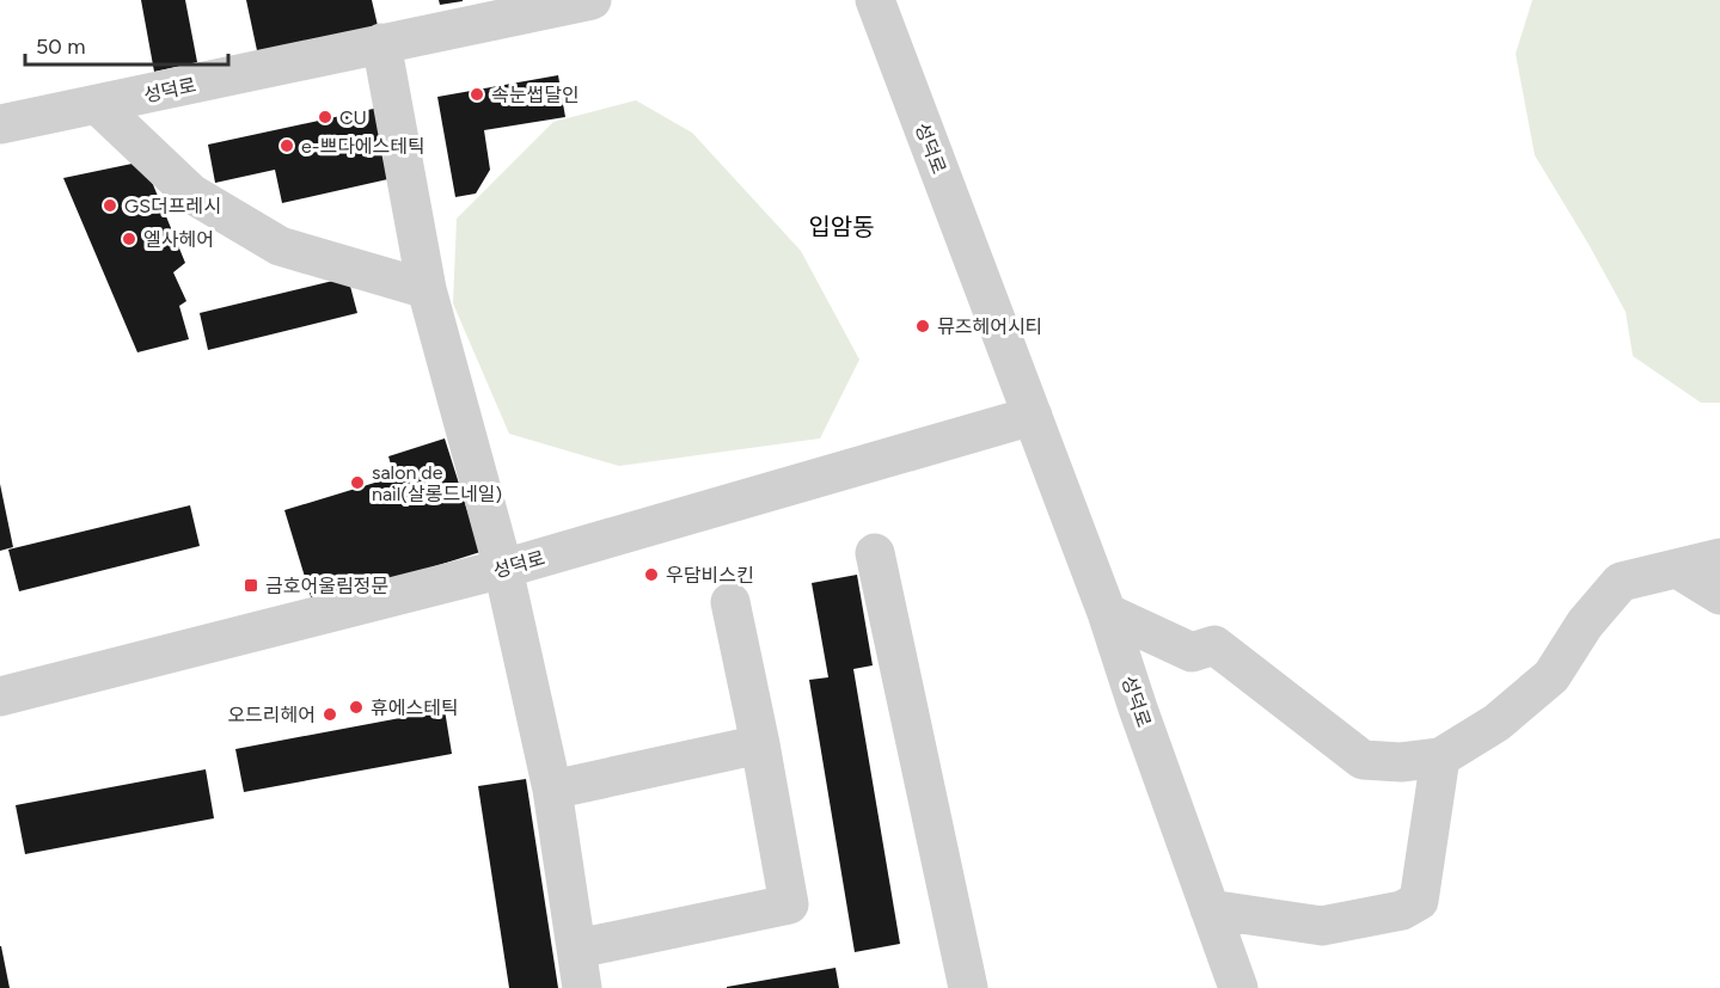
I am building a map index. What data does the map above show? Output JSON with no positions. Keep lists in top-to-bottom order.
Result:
{
  "streets": {
    "street": ["성덕로"]
  },
  "districts": ["입암동"],
  "places": {
    "other": [
      "속눈썹달인",
      "CU",
      "e-쁘다에스테틱",
      "GS더프레시",
      "엘사헤어",
      "뮤즈헤어시티",
      "salon de nail(살롱드네일)",
      "우담비스킨",
      "휴에스테틱",
      "오드리헤어"
    ],
    "transit": ["금호어울림정문"]
  },
  "scale_bar": "50 m"
}
